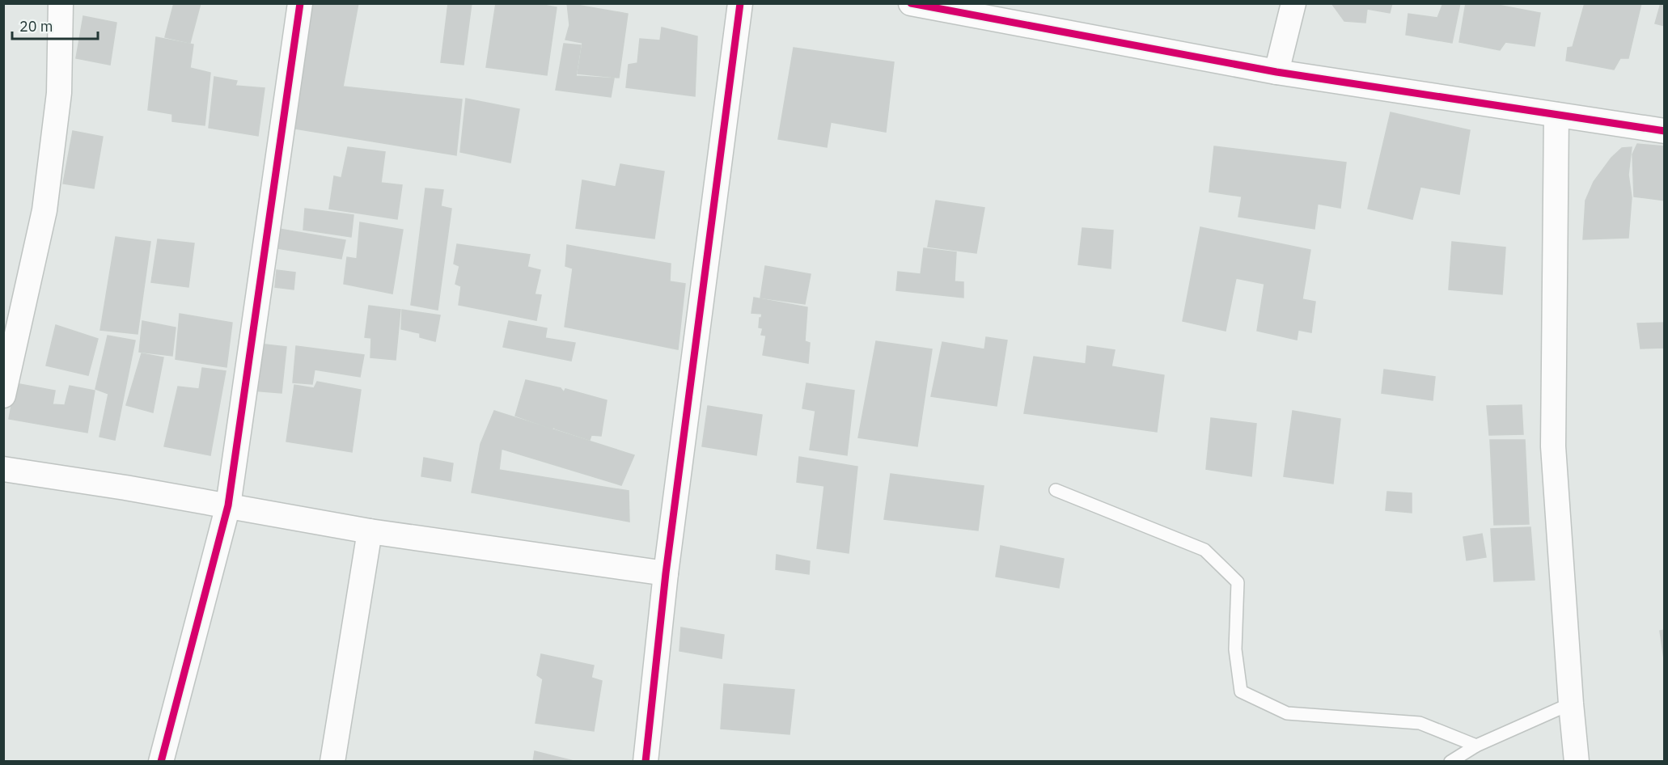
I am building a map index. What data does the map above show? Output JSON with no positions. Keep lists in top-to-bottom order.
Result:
{
  "scale_bar": "20 m"
}
